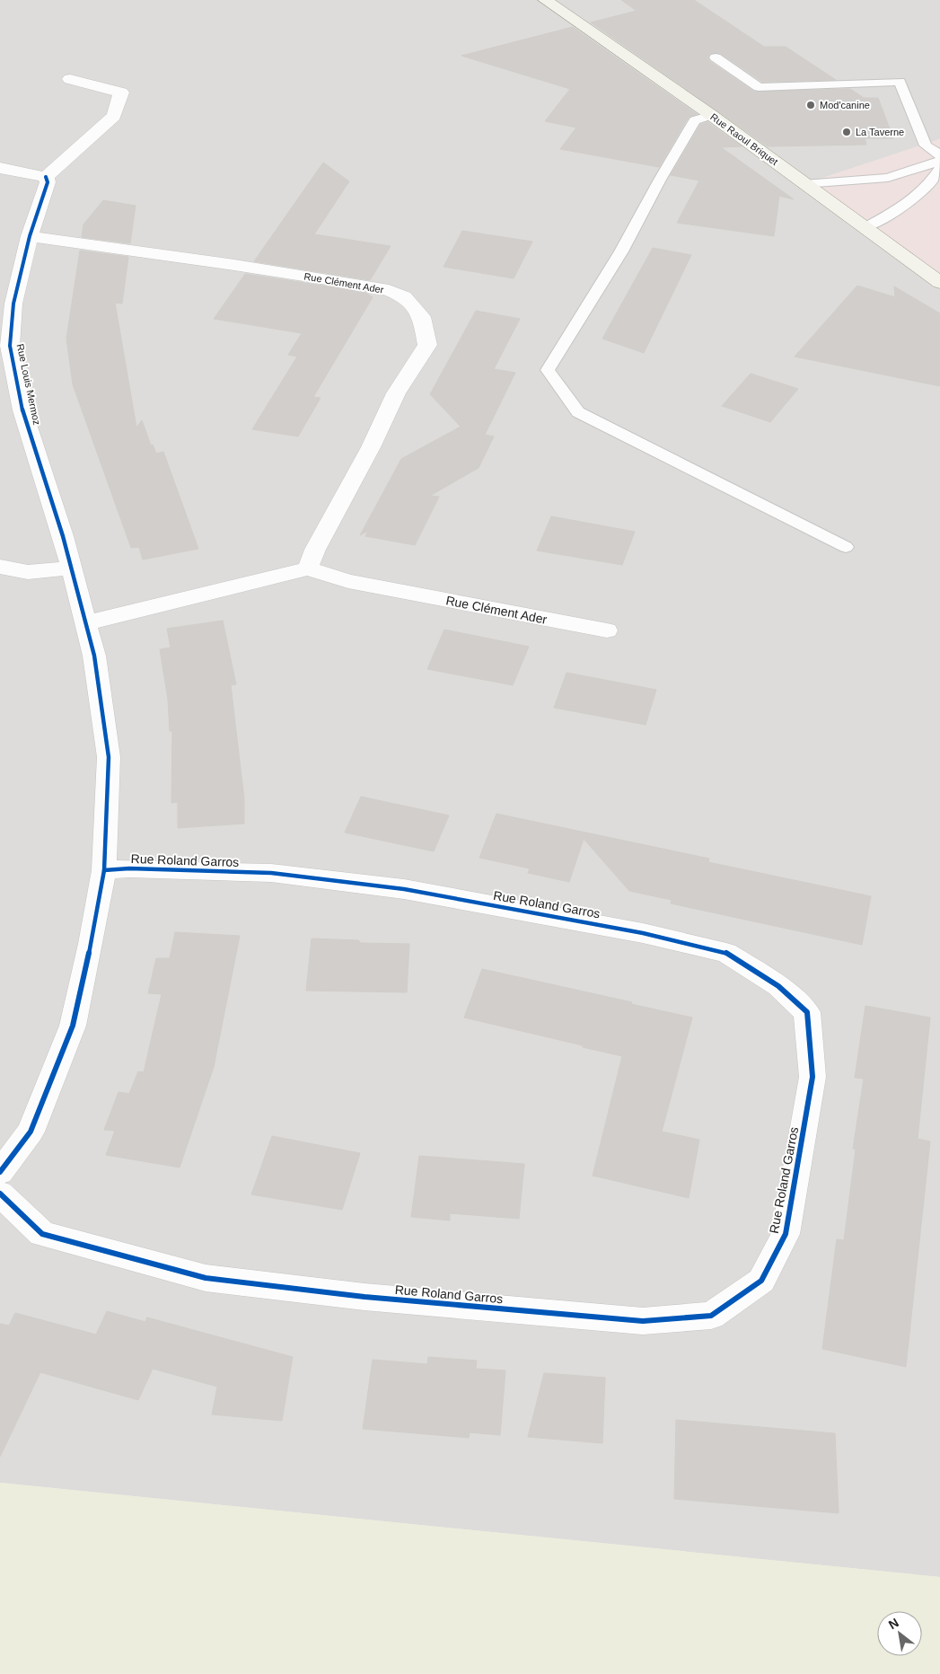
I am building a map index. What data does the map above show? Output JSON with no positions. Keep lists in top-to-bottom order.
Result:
{
  "streets": {
    "street": [
      "Rue Raoul Briquet",
      "Rue Clément Ader",
      "Rue Louis Mermoz",
      "Rue Roland Garros"
    ]
  },
  "crossings": [
    ["Rue Clément Ader", "Rue Louis Mermoz"],
    ["Rue Louis Mermoz", "Rue Roland Garros"]
  ],
  "places": ["Mod'canine", "La Taverne"],
  "north": "top left"
}
